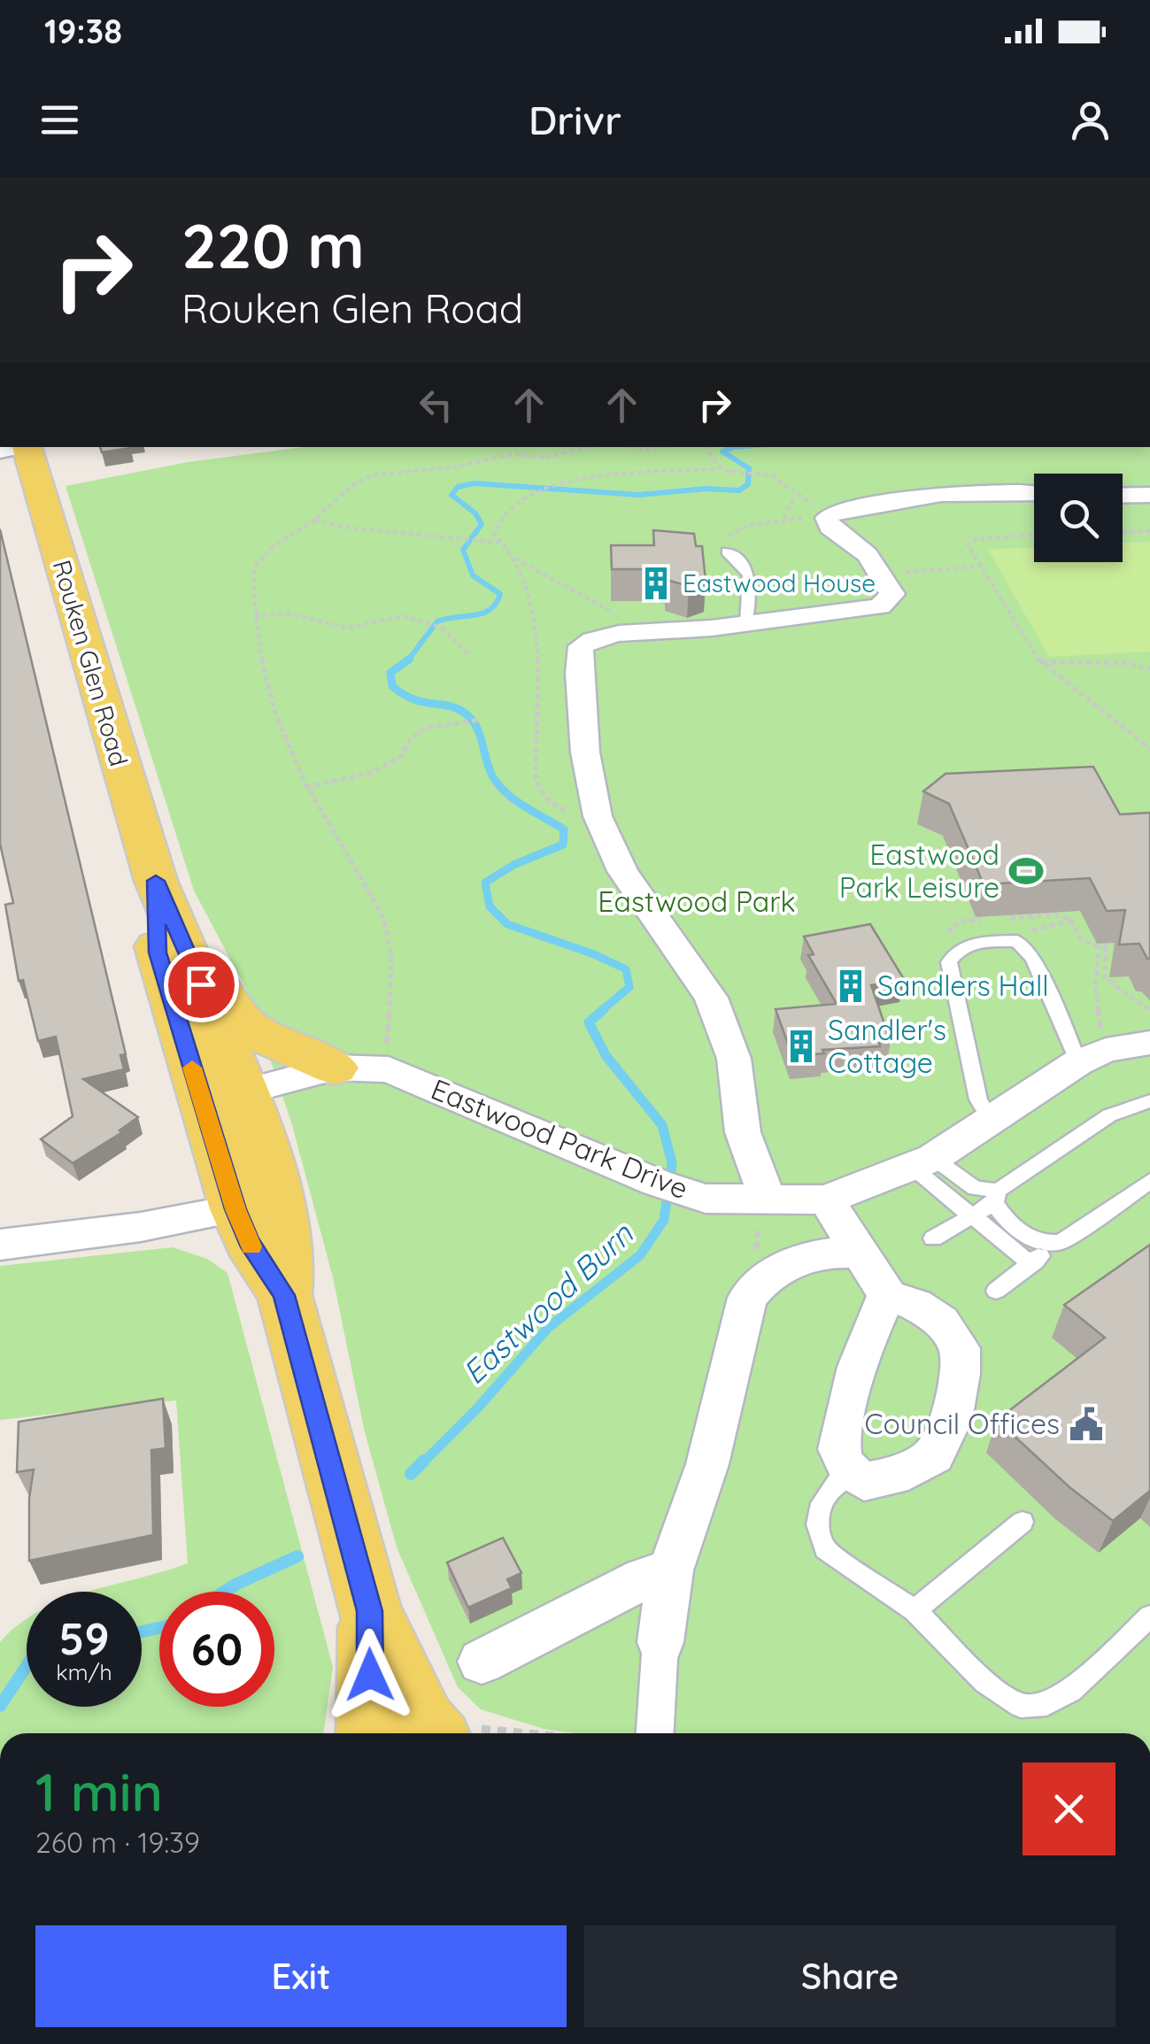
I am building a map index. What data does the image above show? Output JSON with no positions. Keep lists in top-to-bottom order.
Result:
{
  "streets": {
    "main road": ["Rouken Glen Road"],
    "street": ["Eastwood Park Drive"]
  },
  "crossings": [
    ["Rouken Glen Road", "Eastwood Park Drive"]
  ],
  "water": ["Eastwood Burn"],
  "parks": ["Eastwood Park"],
  "places": {
    "building": ["Eastwood House", "Sandlers Hall", "Sandler's Cottage"],
    "sports": ["Eastwood Park Leisure"],
    "public building": ["Council Offices"]
  },
  "page": {
    "status": "19:38",
    "header": "Drivr",
    "turn": ["220 m", "Rouken Glen Road"],
    "speed": "59 km/h",
    "limit": "60",
    "heading": ["1 min", "260 m · 19:39"],
    "buttons": ["Exit", "Share"]
  }
}
